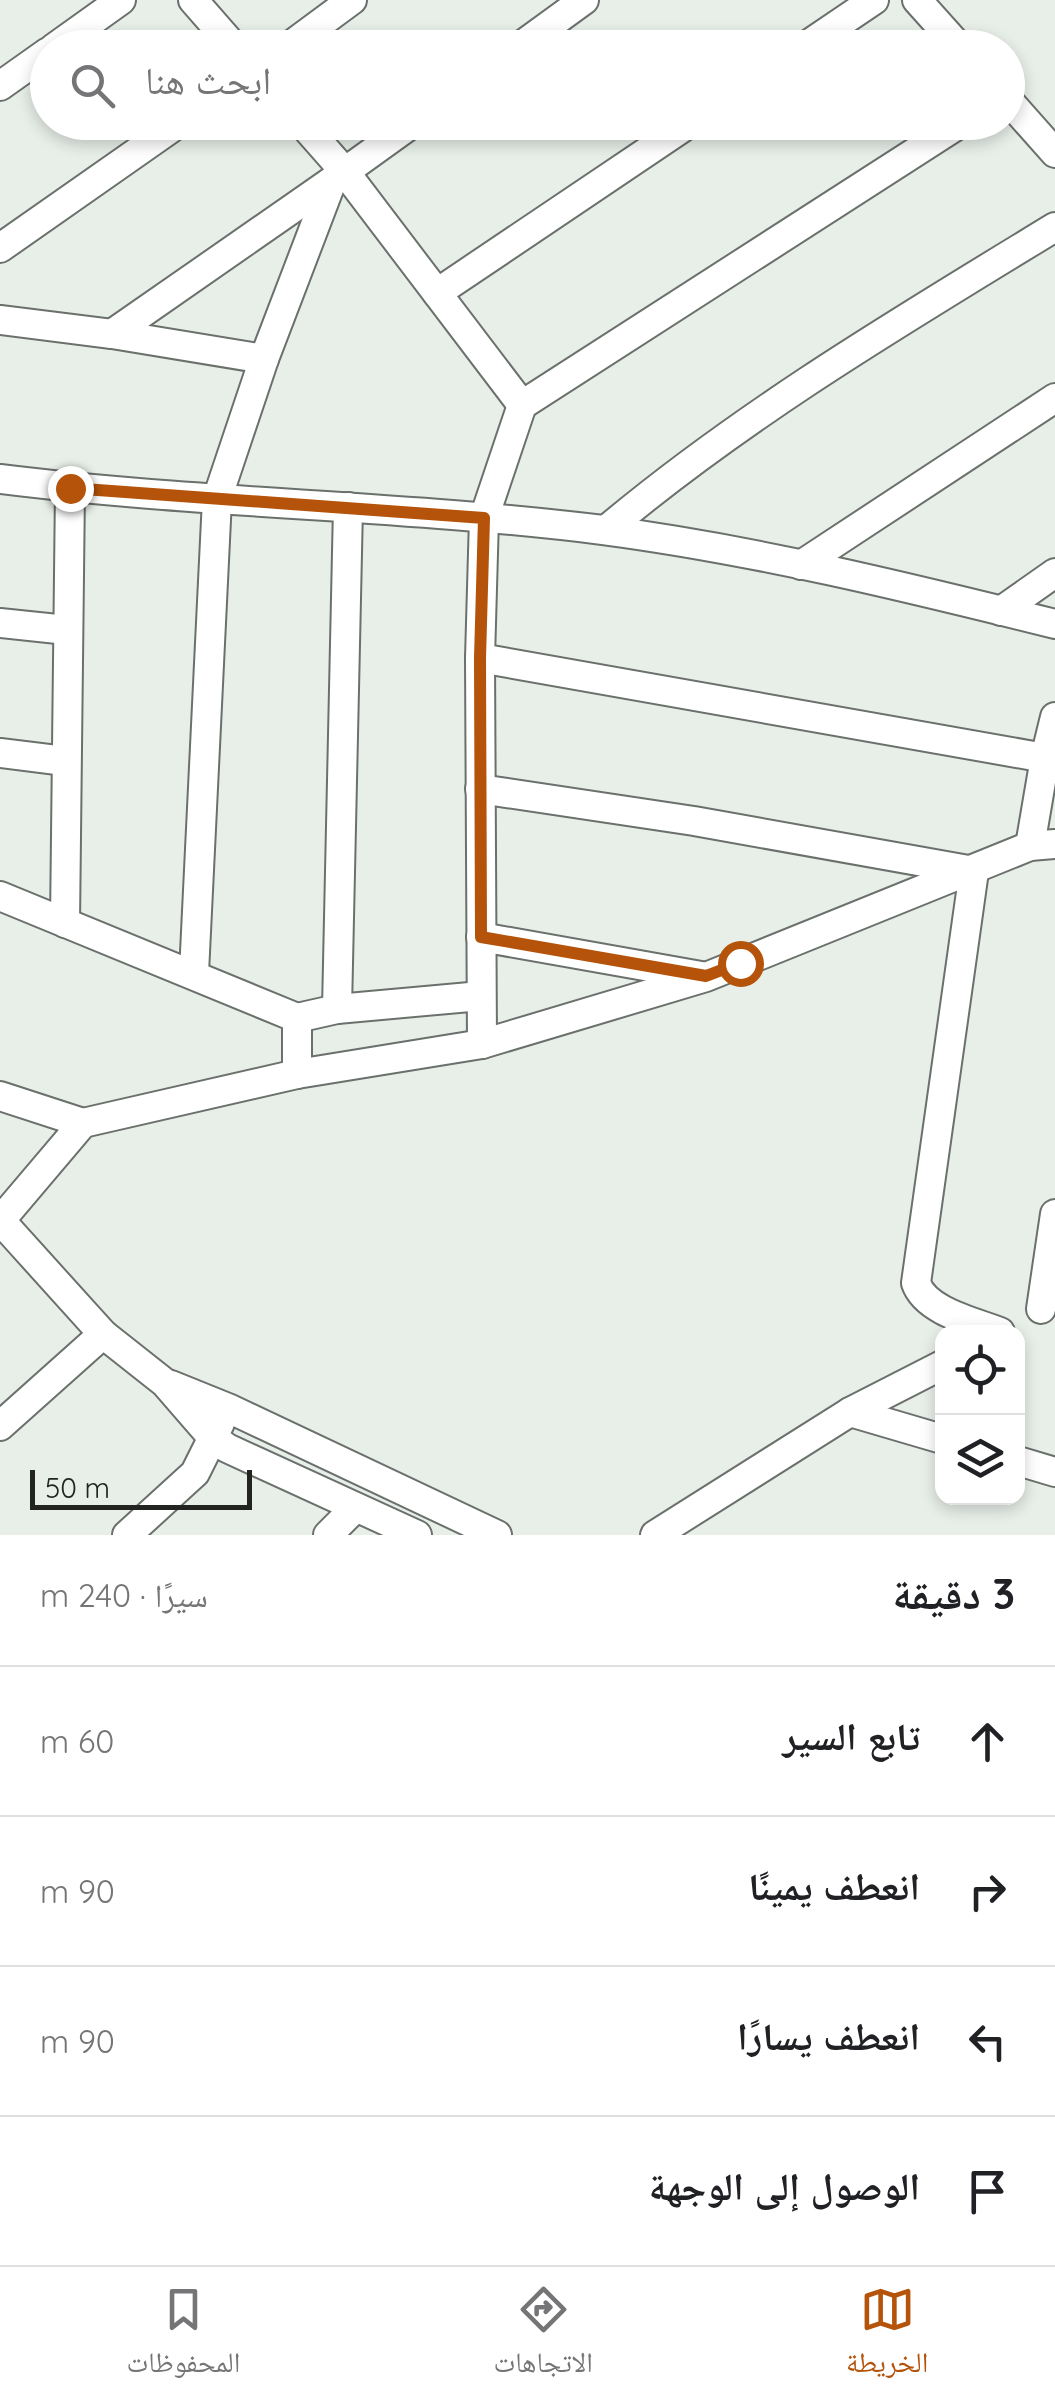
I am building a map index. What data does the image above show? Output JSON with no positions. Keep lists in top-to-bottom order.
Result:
{
  "scale_bar": "50 m",
  "page": {
    "search": "ابحث هنا",
    "scale": "50 m",
    "heading": ["3 دقيقة", "سيرًا · 240 m"],
    "list": [
      ["تابع السير", "60 m"],
      ["انعطف يمينًا", "90 m"],
      ["انعطف يسارًا", "90 m"],
      "الوصول إلى الوجهة"
    ],
    "nav": ["الخريطة", "الاتجاهات", "المحفوظات"]
  }
}
